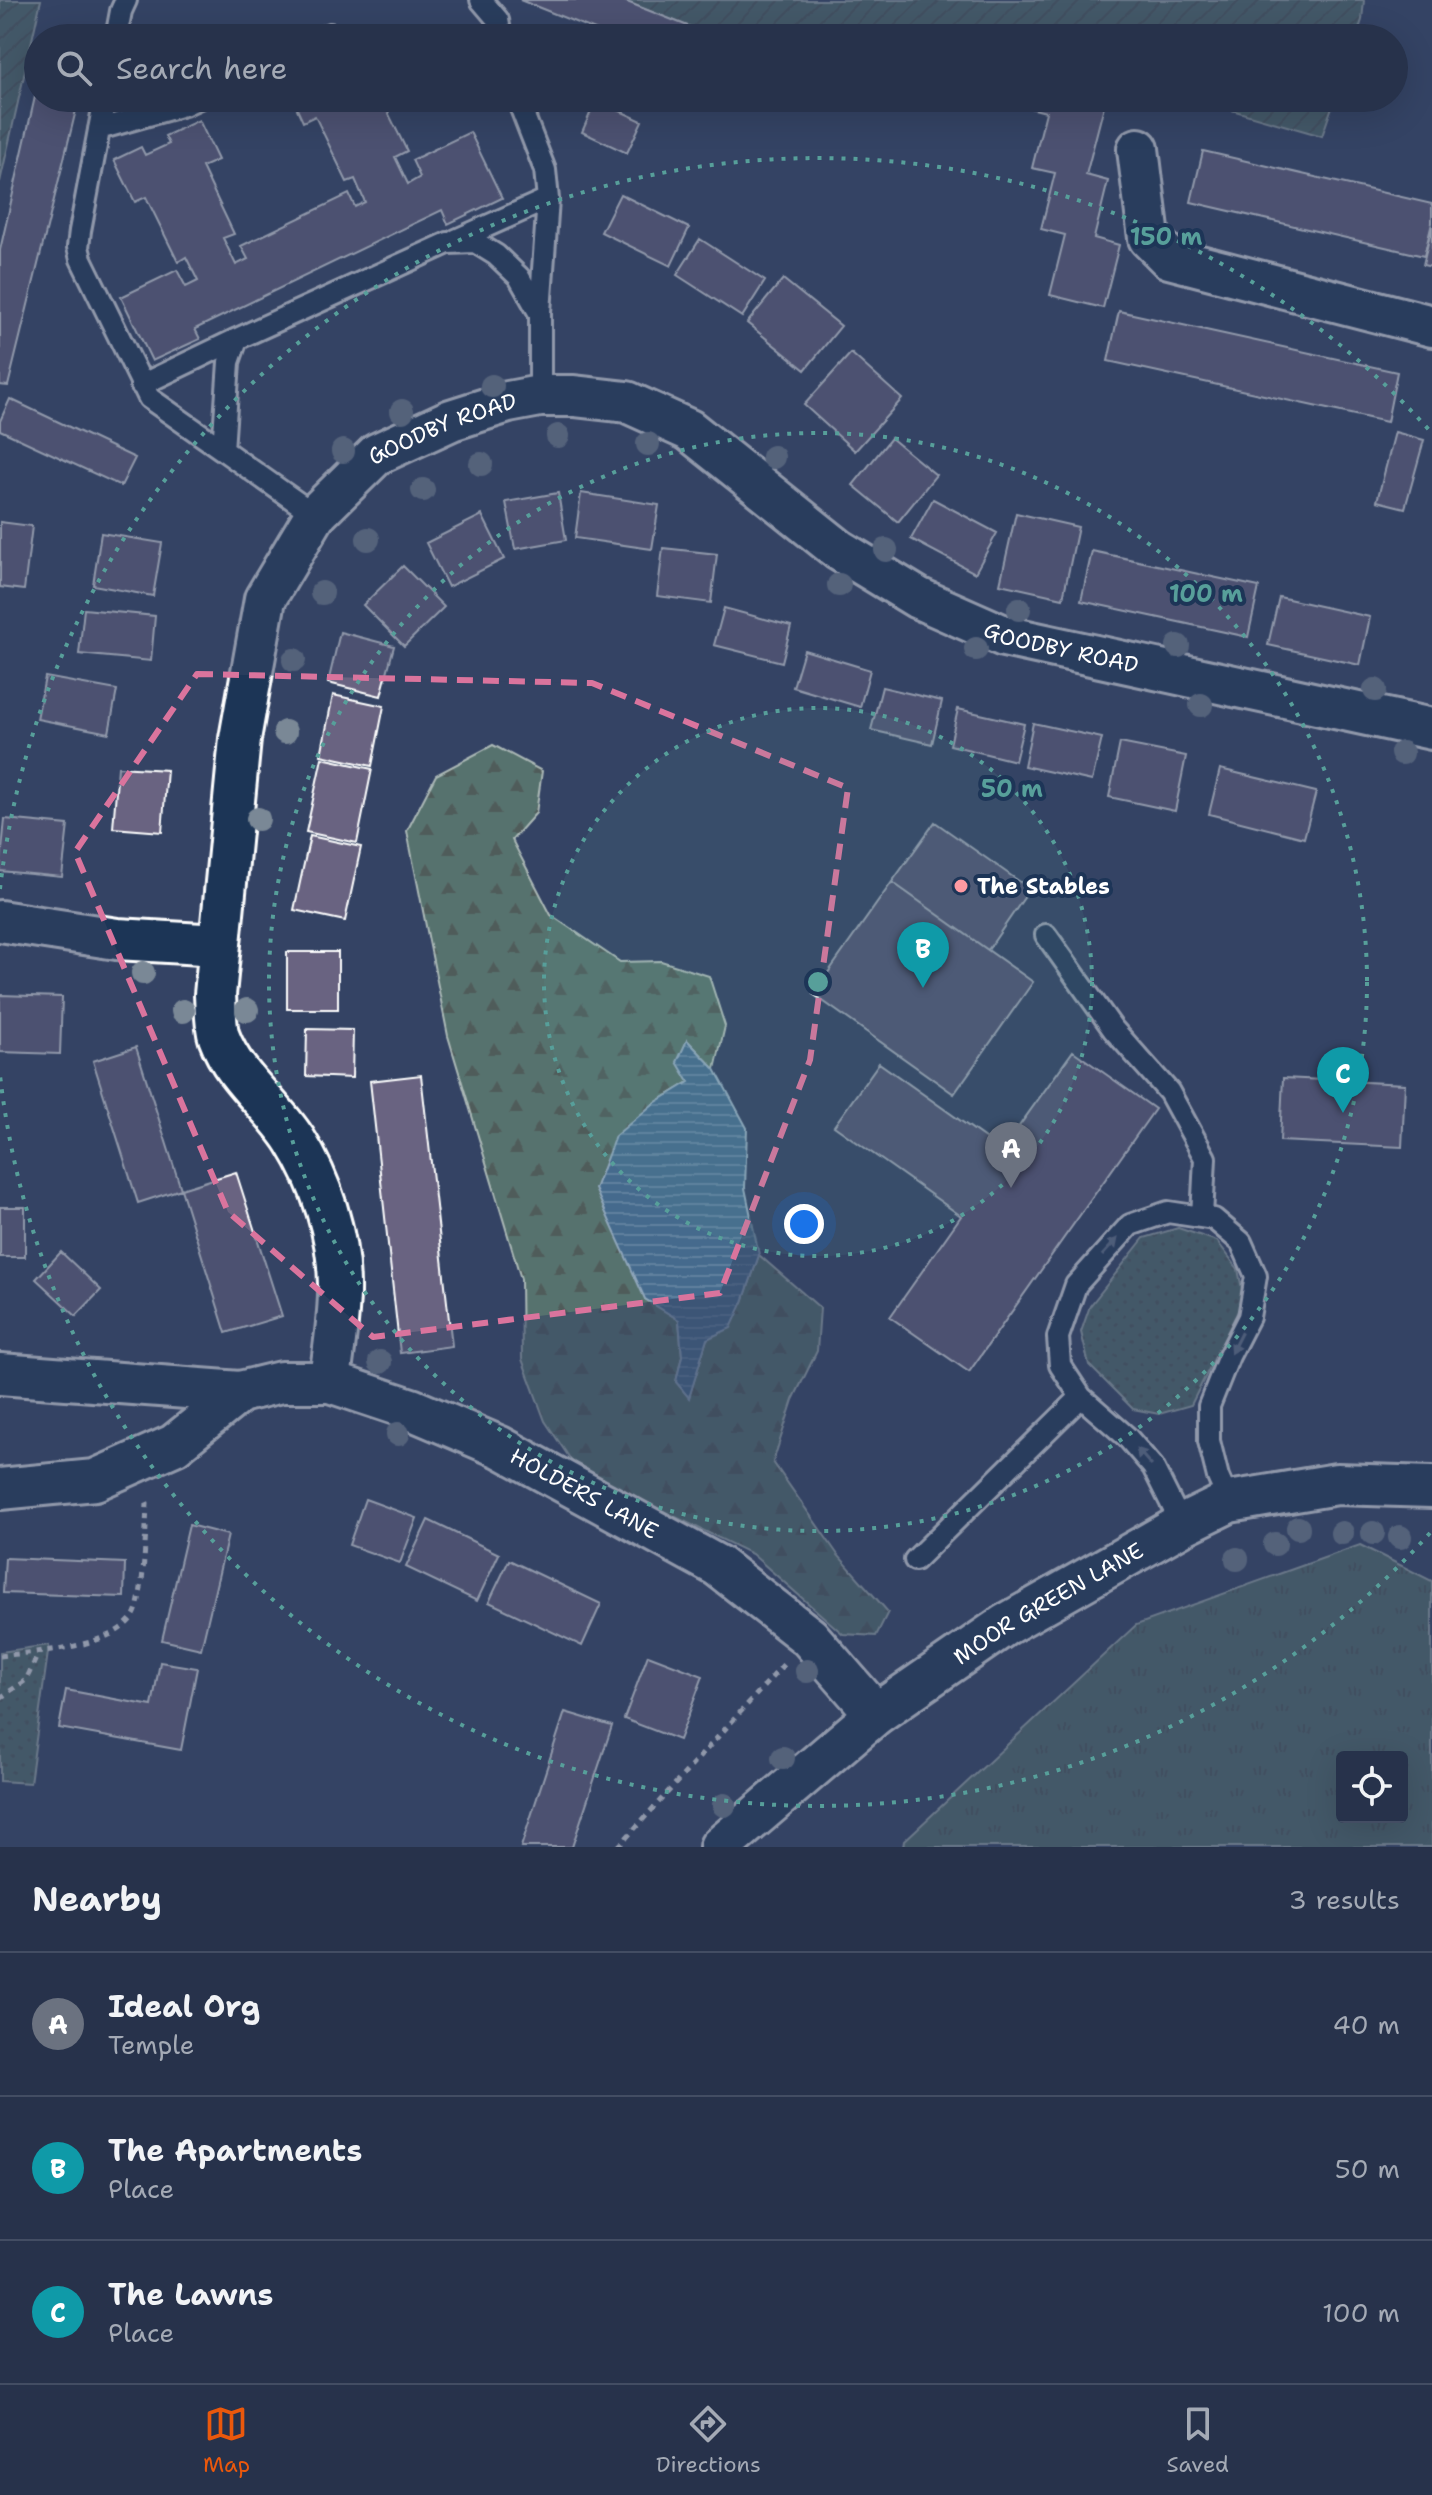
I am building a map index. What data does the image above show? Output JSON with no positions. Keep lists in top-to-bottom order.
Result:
{
  "streets": {
    "street": ["GOODBY ROAD", "HOLDERS LANE", "MOOR GREEN LANE"]
  },
  "crossings": [
    ["GOODBY ROAD", "HOLDERS LANE"],
    ["HOLDERS LANE", "MOOR GREEN LANE"]
  ],
  "places": ["The Stables"],
  "page": {
    "search": "Search here",
    "pins": ["B", "C", "A"],
    "heading": ["Nearby", "3 results"],
    "list": [
      {
        "mark": "A",
        "name": "Ideal Org",
        "note": "Temple",
        "value": "40 m"
      },
      {
        "mark": "B",
        "name": "The Apartments",
        "note": "Place",
        "value": "50 m"
      },
      {
        "mark": "C",
        "name": "The Lawns",
        "note": "Place",
        "value": "100 m"
      }
    ],
    "nav": ["Map", "Directions", "Saved"]
  },
  "rings": ["150 m", "100 m", "50 m"]
}
